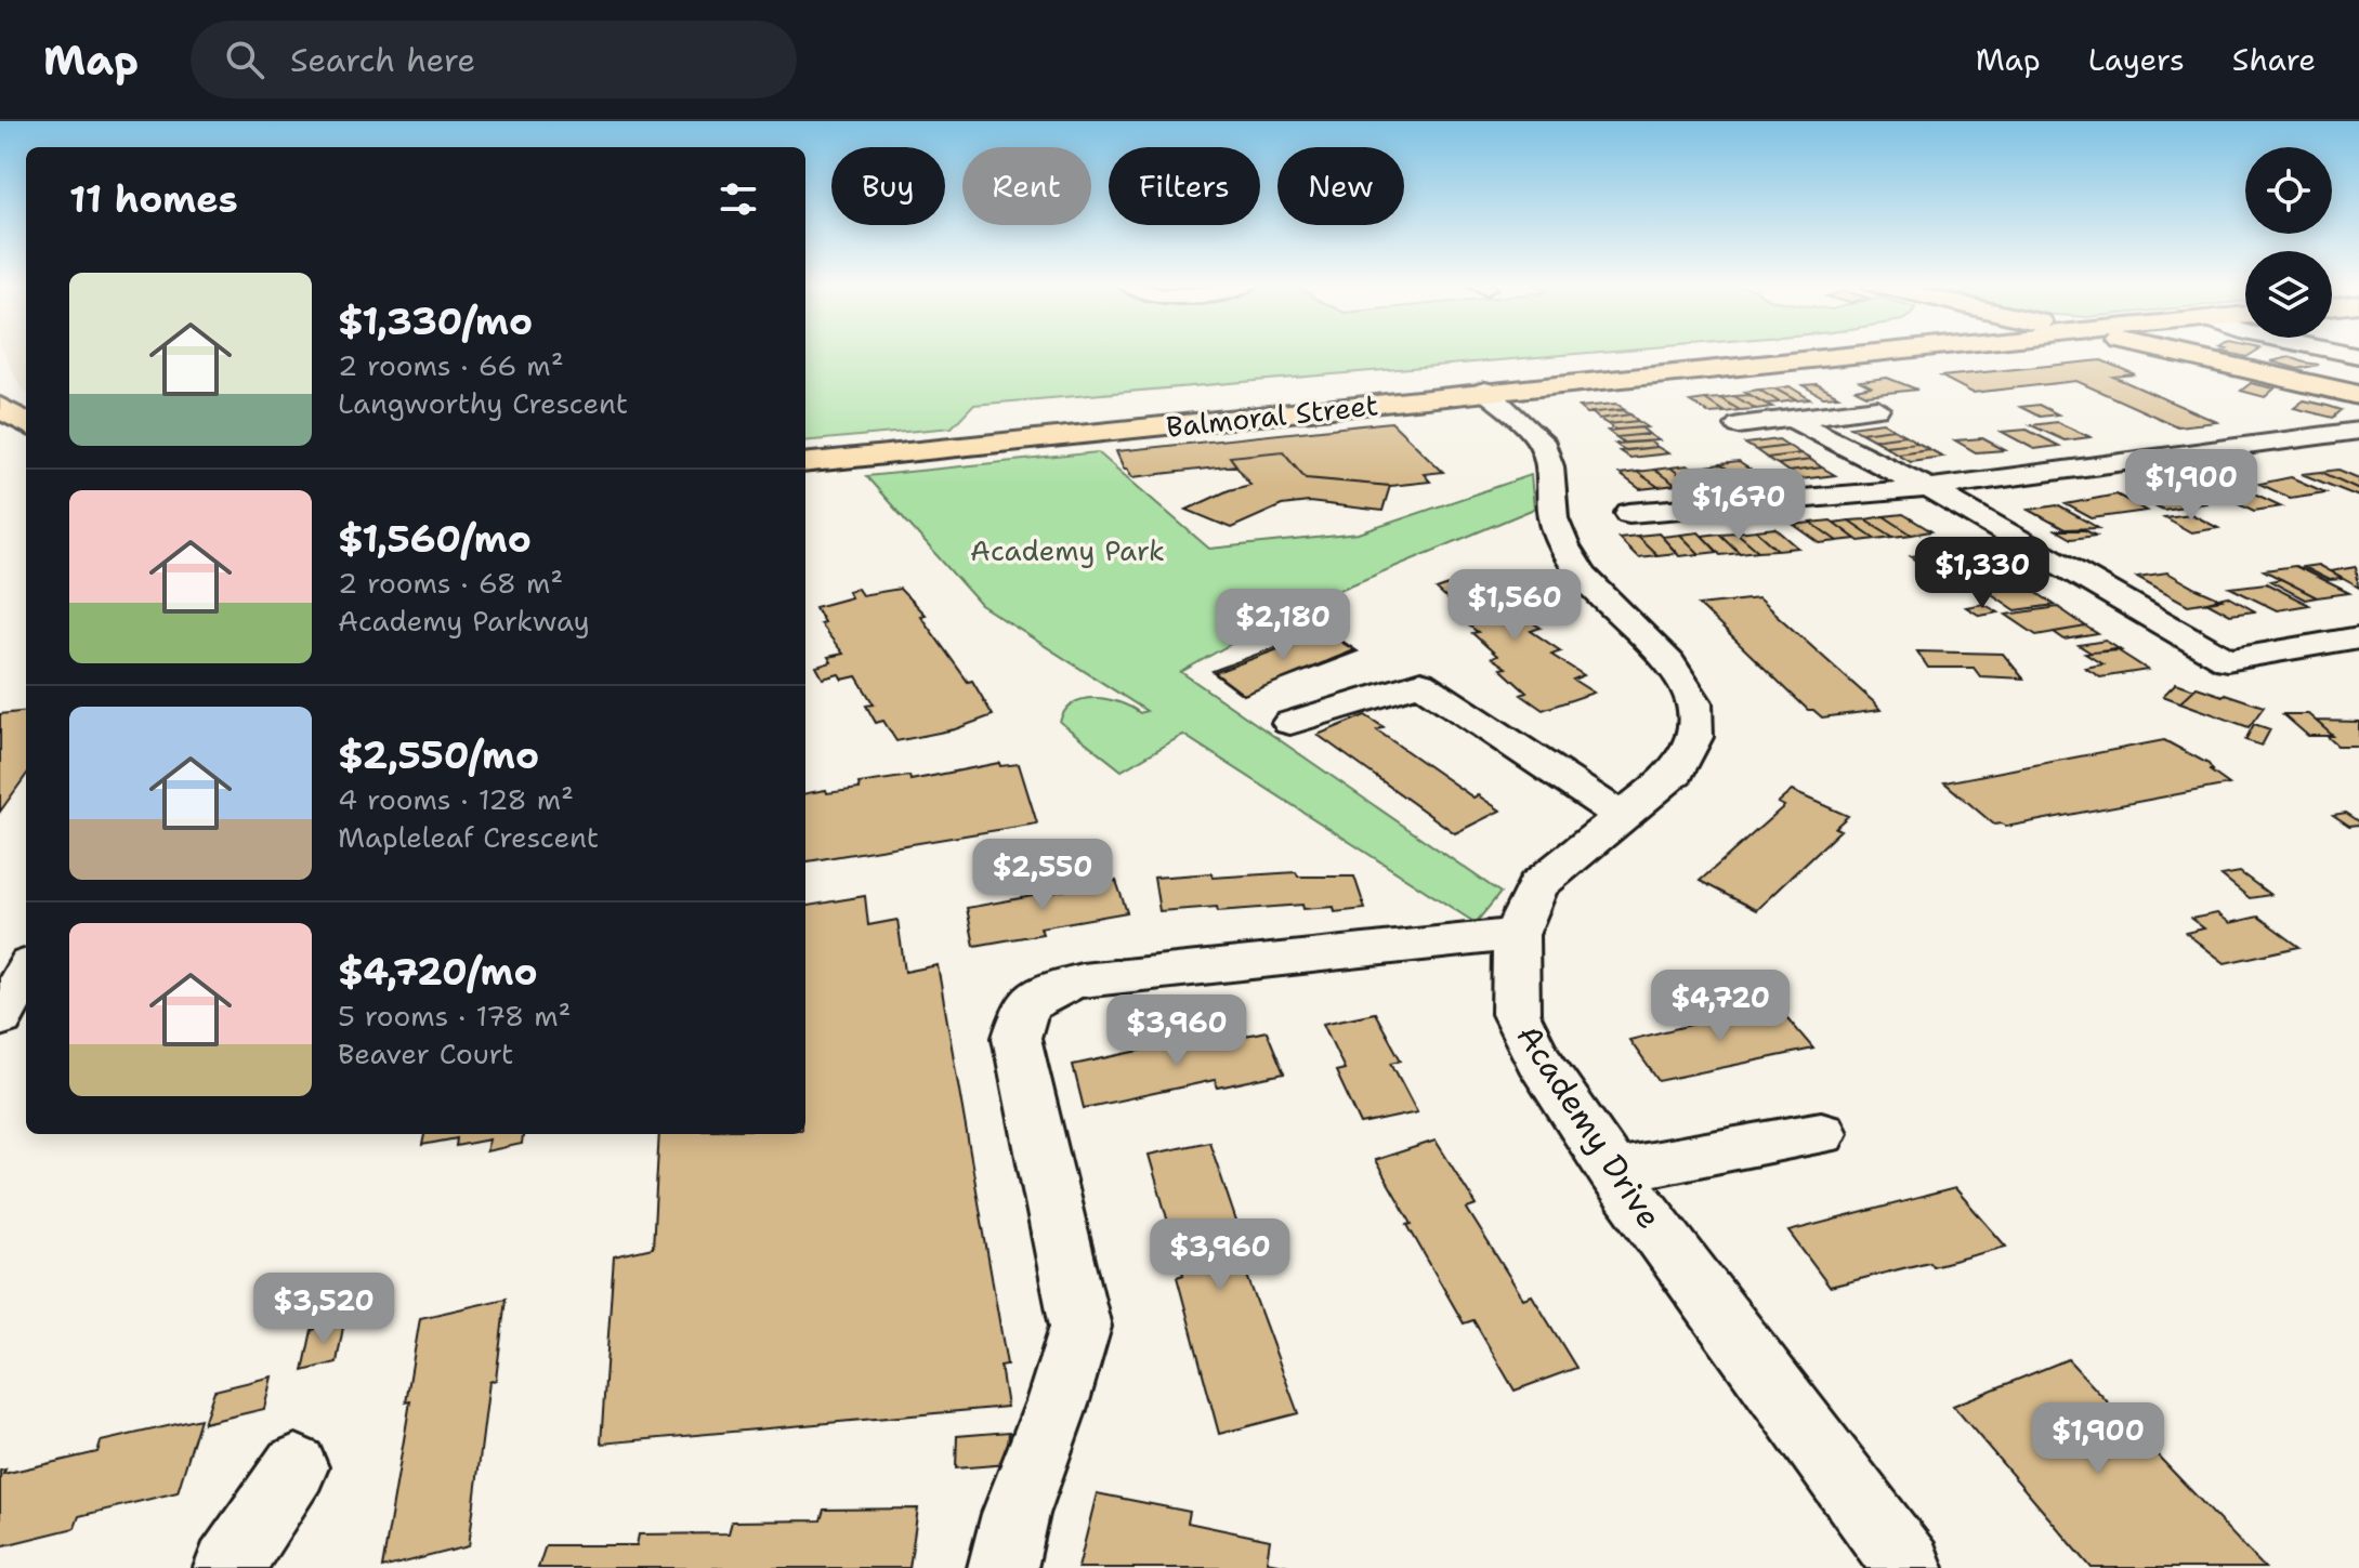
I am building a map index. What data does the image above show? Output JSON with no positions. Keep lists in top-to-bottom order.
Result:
{
  "streets": {
    "main road": ["Balmoral Street"],
    "street": ["Academy Drive"]
  },
  "crossings": [
    ["Balmoral Street", "Academy Drive"]
  ],
  "parks": ["Academy Park"],
  "page": {
    "header": "Map",
    "search": "Search here",
    "nav": ["Map", "Layers", "Share"],
    "chip": [
      "Buy",
      "Rent",
      "Filters",
      "New"
    ],
    "heading": "11 homes",
    "list": [
      {
        "name": "$1,330/mo",
        "note": "2 rooms · 66 m² · Langworthy Crescent"
      },
      {
        "name": "$1,560/mo",
        "note": "2 rooms · 68 m² · Academy Parkway"
      },
      {
        "name": "$2,550/mo",
        "note": "4 rooms · 128 m² · Mapleleaf Crescent"
      },
      {
        "name": "$4,720/mo",
        "note": "5 rooms · 178 m² · Beaver Court"
      }
    ],
    "price": [
      "$1,900",
      "$1,670",
      "$1,330",
      "$1,560",
      "$2,180",
      "$2,550",
      "$4,720",
      "$3,960",
      "$3,960",
      "$3,520",
      "$1,900"
    ]
  }
}
